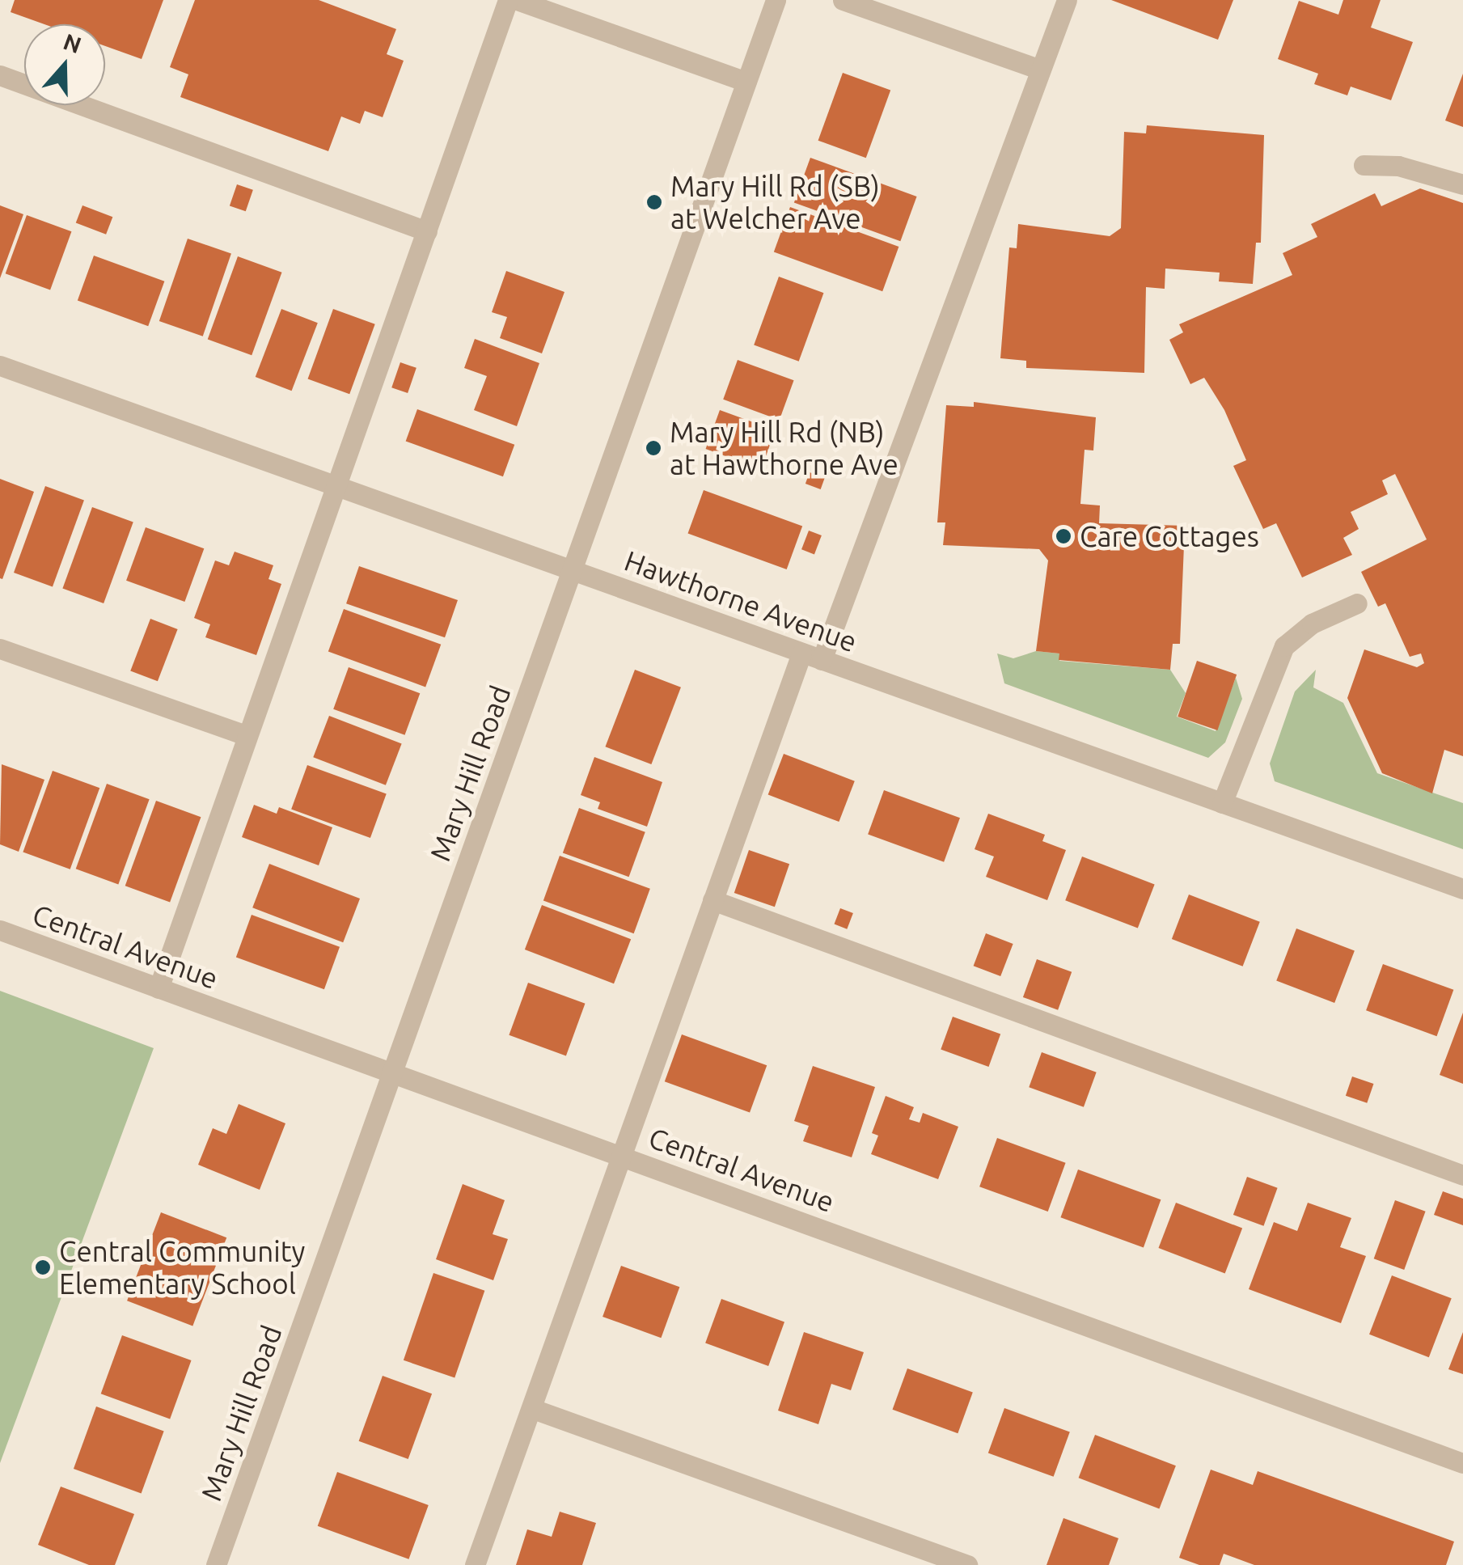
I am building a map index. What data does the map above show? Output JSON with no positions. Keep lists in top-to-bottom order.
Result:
{
  "streets": {
    "street": ["Hawthorne Avenue", "Mary Hill Road", "Central Avenue"]
  },
  "crossings": [
    ["Hawthorne Avenue", "Mary Hill Road"],
    ["Mary Hill Road", "Central Avenue"]
  ],
  "places": [
    "Mary Hill Rd (SB) at Welcher Ave",
    "Mary Hill Rd (NB) at Hawthorne Ave",
    "Care Cottages",
    "Central Community Elementary School"
  ],
  "north": "top"
}
